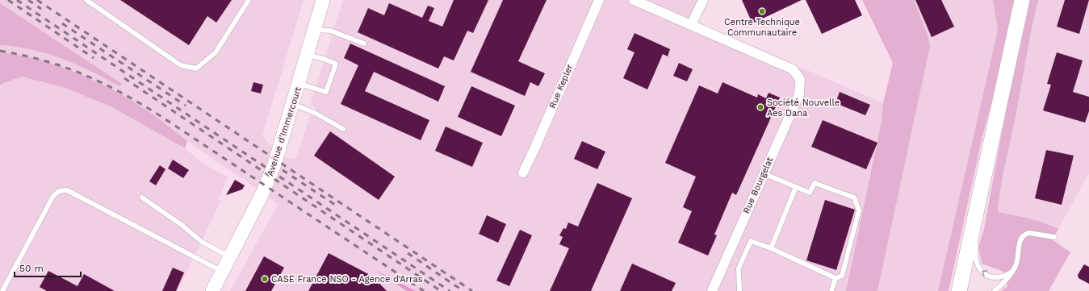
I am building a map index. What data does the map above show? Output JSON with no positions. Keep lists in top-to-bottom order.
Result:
{
  "streets": {
    "main road": ["Avenue d'Immercourt"],
    "street": ["Rue Kepler", "Rue Bourgelat"]
  },
  "places": ["Centre Technique Communautaire", "Société Nouvelle Aes Dana", "CASE France NSO - Agence d'Arras"],
  "scale_bar": "50 m"
}
